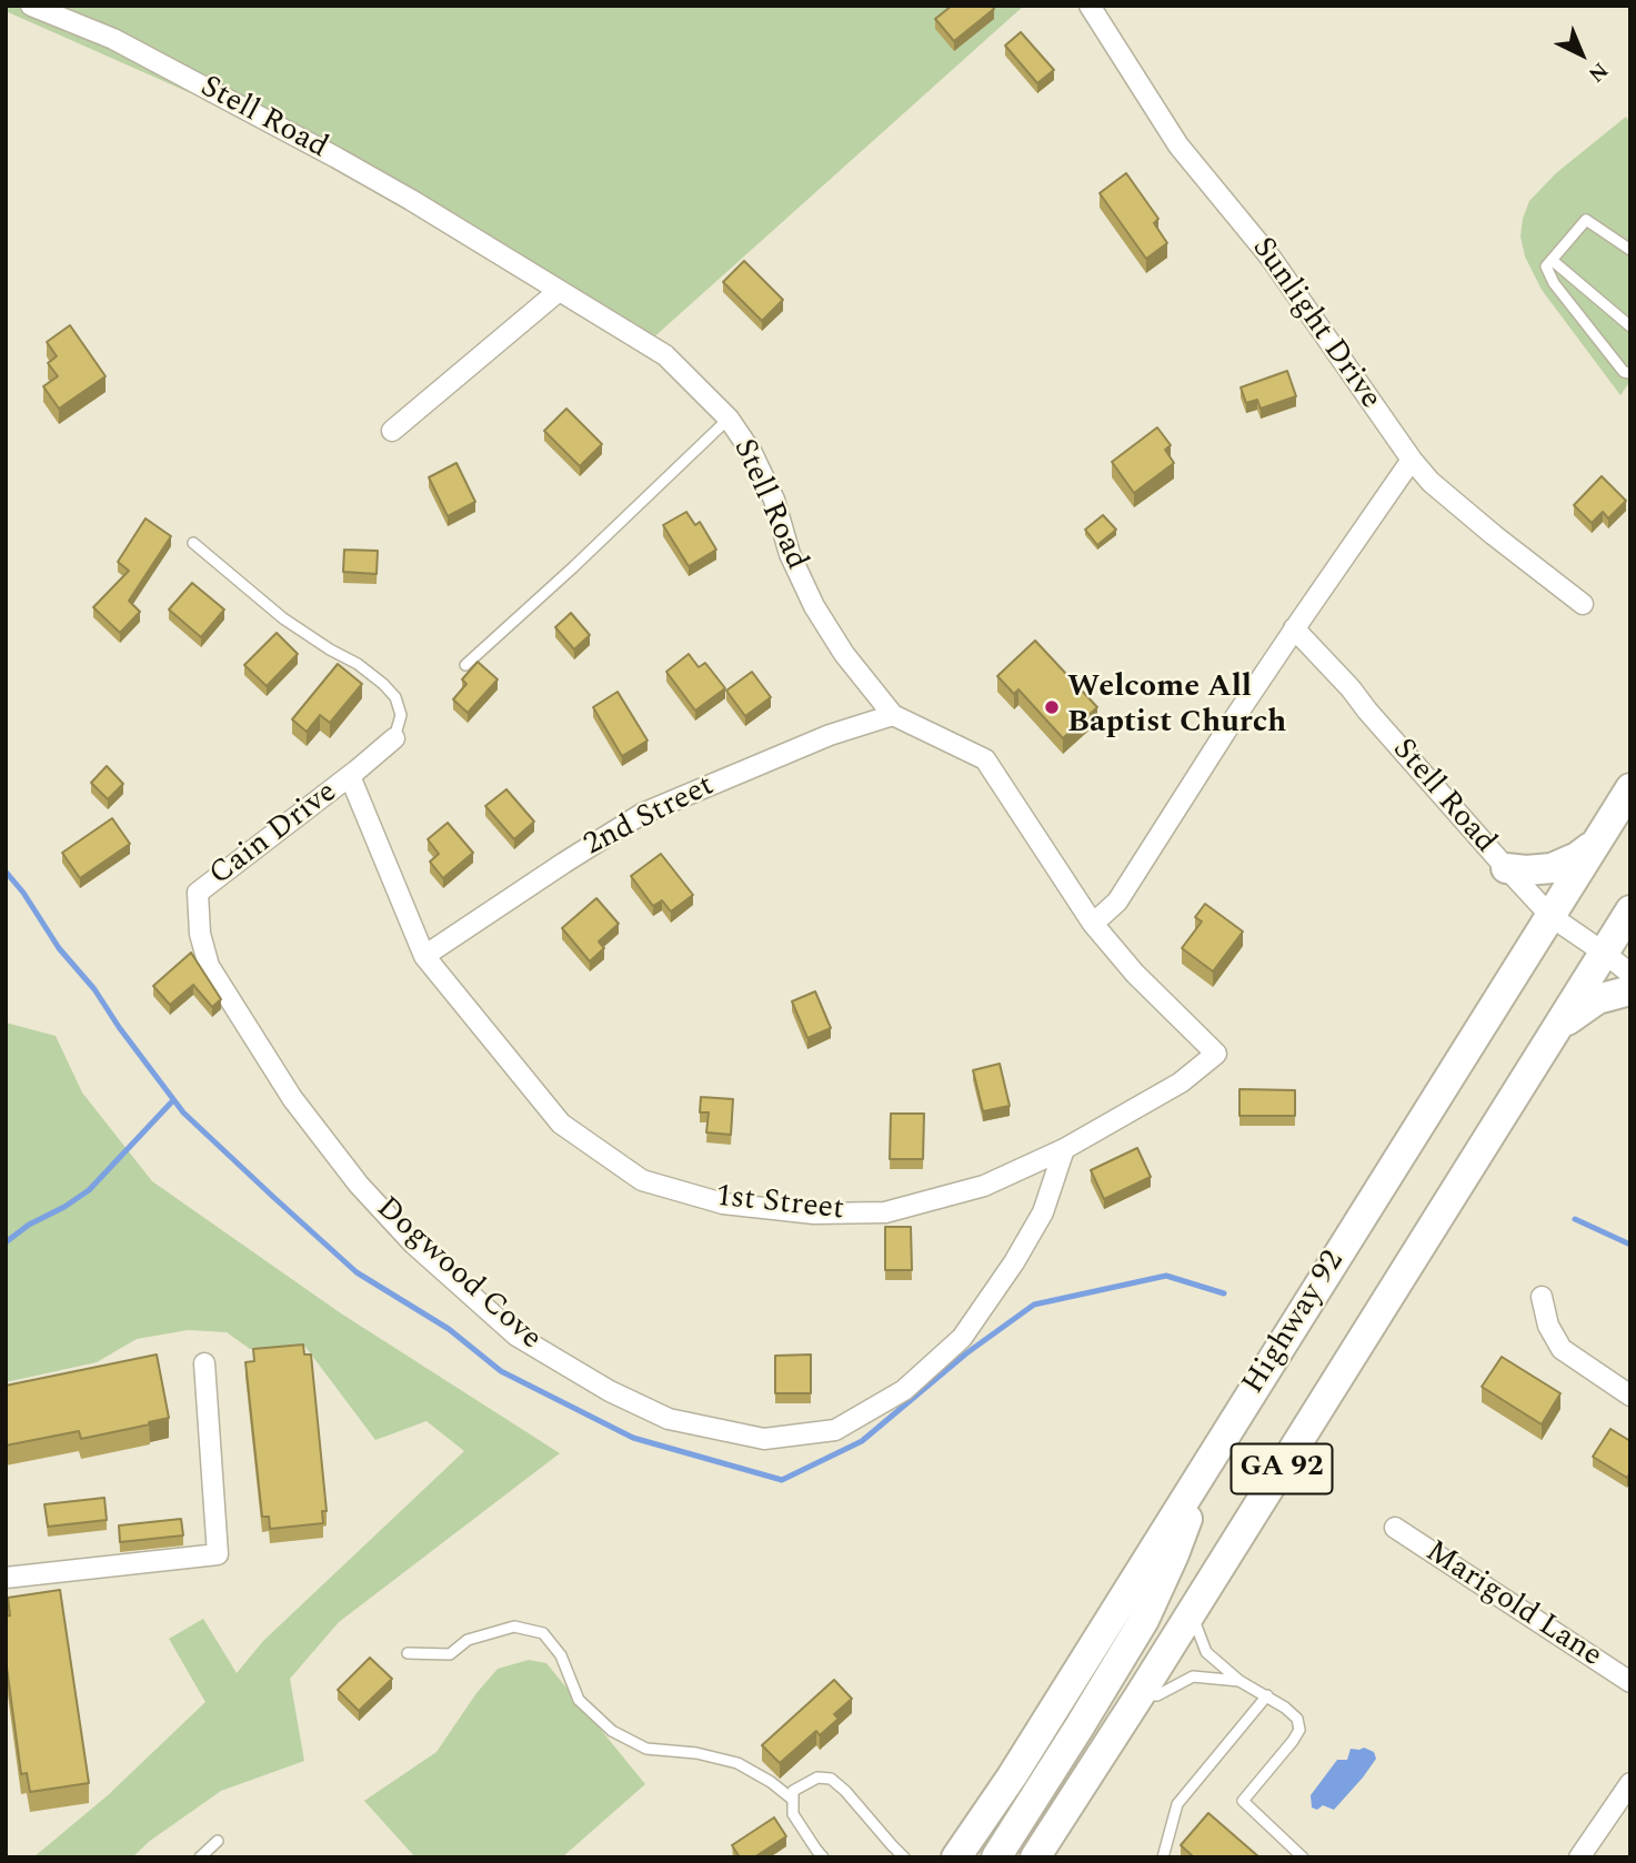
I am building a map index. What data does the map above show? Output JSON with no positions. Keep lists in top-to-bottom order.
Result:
{
  "streets": {
    "main road": ["Highway 92", "GA 92"],
    "street": [
      "Stell Road",
      "Sunlight Drive",
      "2nd Street",
      "Cain Drive",
      "1st Street",
      "Dogwood Cove",
      "Marigold Lane"
    ]
  },
  "crossings": [
    ["Stell Road", "2nd Street"],
    ["Stell Road", "1st Street"],
    ["Stell Road", "Highway 92"],
    ["Stell Road", "GA 92"],
    ["2nd Street", "1st Street"],
    ["Cain Drive", "1st Street"],
    ["Cain Drive", "Dogwood Cove"],
    ["1st Street", "Dogwood Cove"]
  ],
  "places": ["Welcome All Baptist Church"],
  "north": "bottom right"
}
